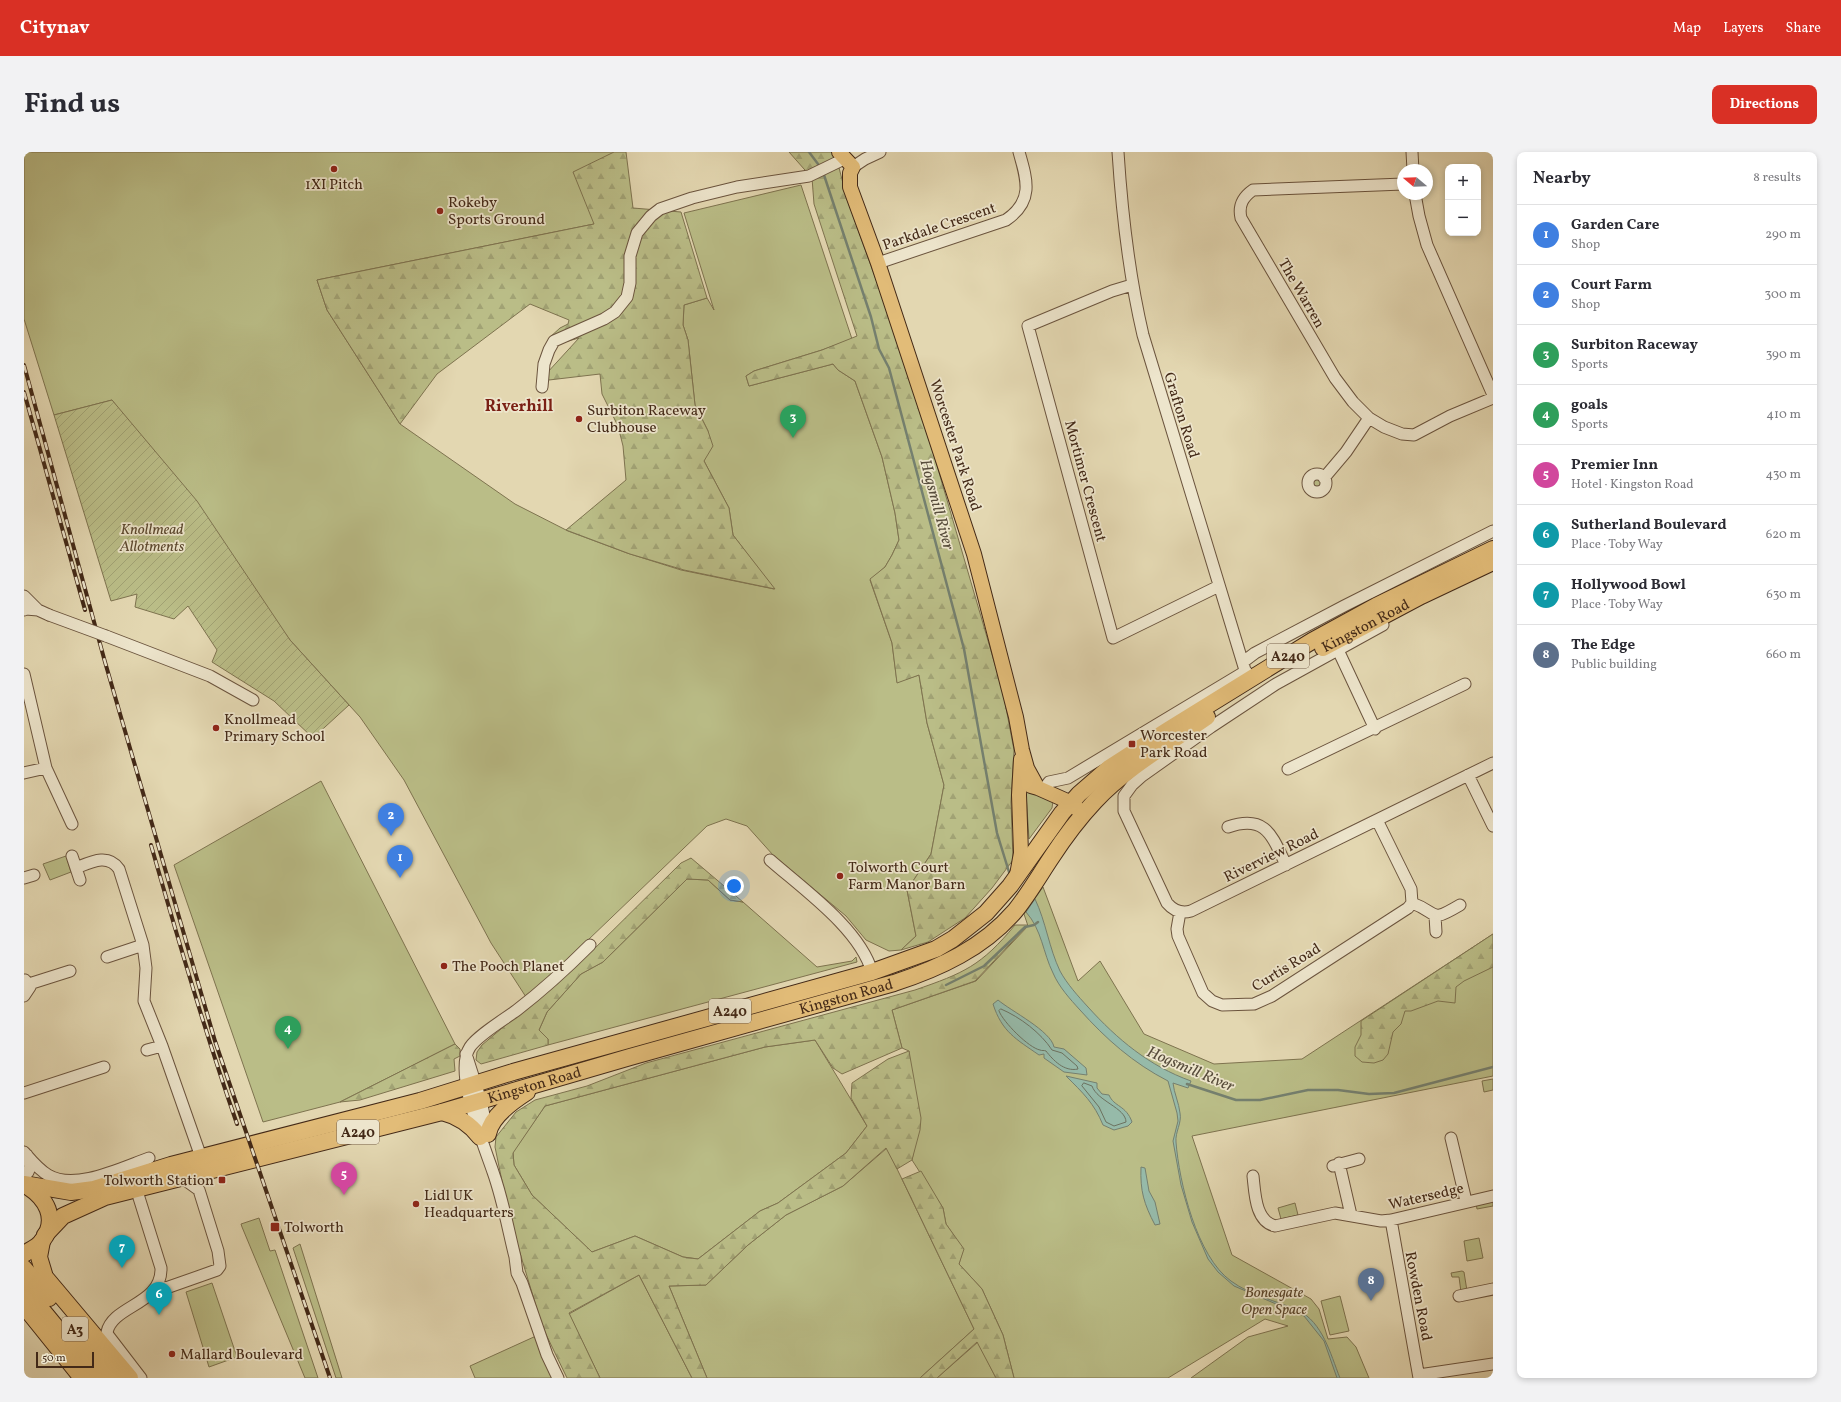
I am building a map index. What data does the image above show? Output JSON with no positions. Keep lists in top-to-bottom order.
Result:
{
  "streets": {
    "highway": ["Kingston Road", "A240", "A3"],
    "main road": ["Worcester Park Road"],
    "street": [
      "Parkdale Crescent",
      "The Warren",
      "Grafton Road",
      "Mortimer Crescent",
      "Riverview Road",
      "Curtis Road",
      "Watersedge",
      "Rowden Road"
    ]
  },
  "crossings": [
    ["Parkdale Crescent", "Worcester Park Road"],
    ["Grafton Road", "Mortimer Crescent"],
    ["Grafton Road", "Kingston Road"],
    ["Kingston Road", "A240"],
    ["Kingston Road", "Riverview Road"],
    ["Kingston Road", "Curtis Road"],
    ["Riverview Road", "Curtis Road"],
    ["Watersedge", "Rowden Road"]
  ],
  "districts": ["Riverhill"],
  "water": ["Hogsmill River"],
  "parks": ["Knollmead Allotments", "Bonesgate Open Space"],
  "places": {
    "other": [
      "1XI Pitch",
      "Rokeby Sports Ground",
      "Surbiton Raceway Clubhouse",
      "Knollmead Primary School",
      "Tolworth Court Farm Manor Barn",
      "The Pooch Planet",
      "Lidl UK Headquarters",
      "Mallard Boulevard"
    ],
    "transit": ["Worcester Park Road", "Tolworth Station", "Tolworth"]
  },
  "scale_bar": "50 m",
  "north": "left",
  "page": {
    "header": "Citynav",
    "nav": ["Map", "Layers", "Share"],
    "title": "Find us",
    "buttons": "Directions",
    "heading": ["Nearby", "8 results"],
    "map_buttons": ["+", "−"],
    "list": [
      {
        "mark": "1",
        "name": "Garden Care",
        "note": "Shop",
        "value": "290 m"
      },
      {
        "mark": "2",
        "name": "Court Farm",
        "note": "Shop",
        "value": "300 m"
      },
      {
        "mark": "3",
        "name": "Surbiton Raceway",
        "note": "Sports",
        "value": "390 m"
      },
      {
        "mark": "4",
        "name": "goals",
        "note": "Sports",
        "value": "410 m"
      },
      {
        "mark": "5",
        "name": "Premier Inn",
        "note": "Hotel · Kingston Road",
        "value": "430 m"
      },
      {
        "mark": "6",
        "name": "Sutherland Boulevard",
        "note": "Place · Toby Way",
        "value": "620 m"
      },
      {
        "mark": "7",
        "name": "Hollywood Bowl",
        "note": "Place · Toby Way",
        "value": "630 m"
      },
      {
        "mark": "8",
        "name": "The Edge",
        "note": "Public building",
        "value": "660 m"
      }
    ],
    "pins": [
      "3",
      "2",
      "1",
      "4",
      "5",
      "7",
      "8",
      "6"
    ],
    "scale": "50 m"
  }
}
